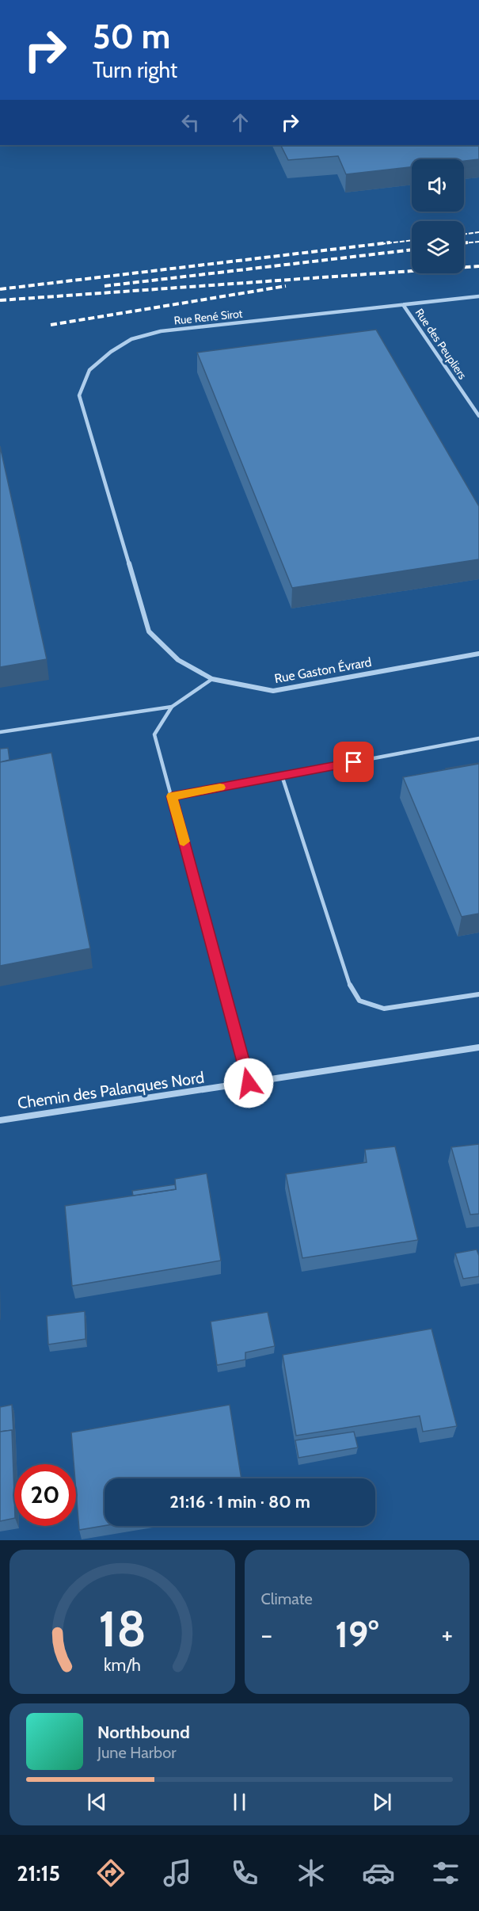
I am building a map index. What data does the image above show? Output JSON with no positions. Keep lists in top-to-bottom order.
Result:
{
  "streets": {
    "street": [
      "Rue René Sirot",
      "Rue des Peupliers",
      "Rue Gaston Évrard",
      "Chemin des Palanques Nord"
    ]
  },
  "crossings": [
    ["Rue René Sirot", "Rue des Peupliers"],
    ["Rue René Sirot", "Rue Gaston Évrard"]
  ],
  "page": {
    "turn": ["50 m", "Turn right"],
    "limit": "20",
    "trip": "21:16 · 1 min · 80 m",
    "tile": "Climate",
    "heat": ["−", "19°", "+"],
    "song": ["Northbound", "June Harbor"],
    "tabs": "21:15",
    "gauge": ["18", "km/h"]
  }
}
